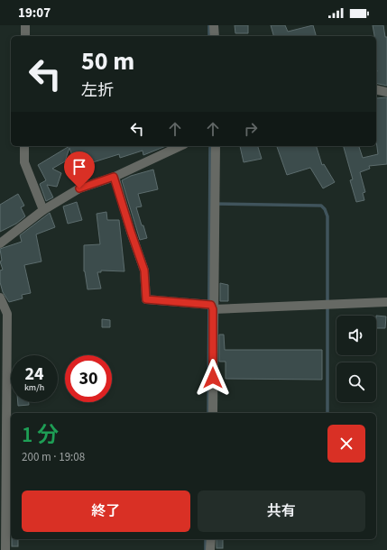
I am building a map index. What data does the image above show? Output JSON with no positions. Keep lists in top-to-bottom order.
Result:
{
  "page": {
    "status": "19:07",
    "turn": ["50 m", "左折"],
    "speed": "24 km/h",
    "limit": "30",
    "heading": ["1 分", "200 m · 19:08"],
    "buttons": ["終了", "共有"]
  }
}
